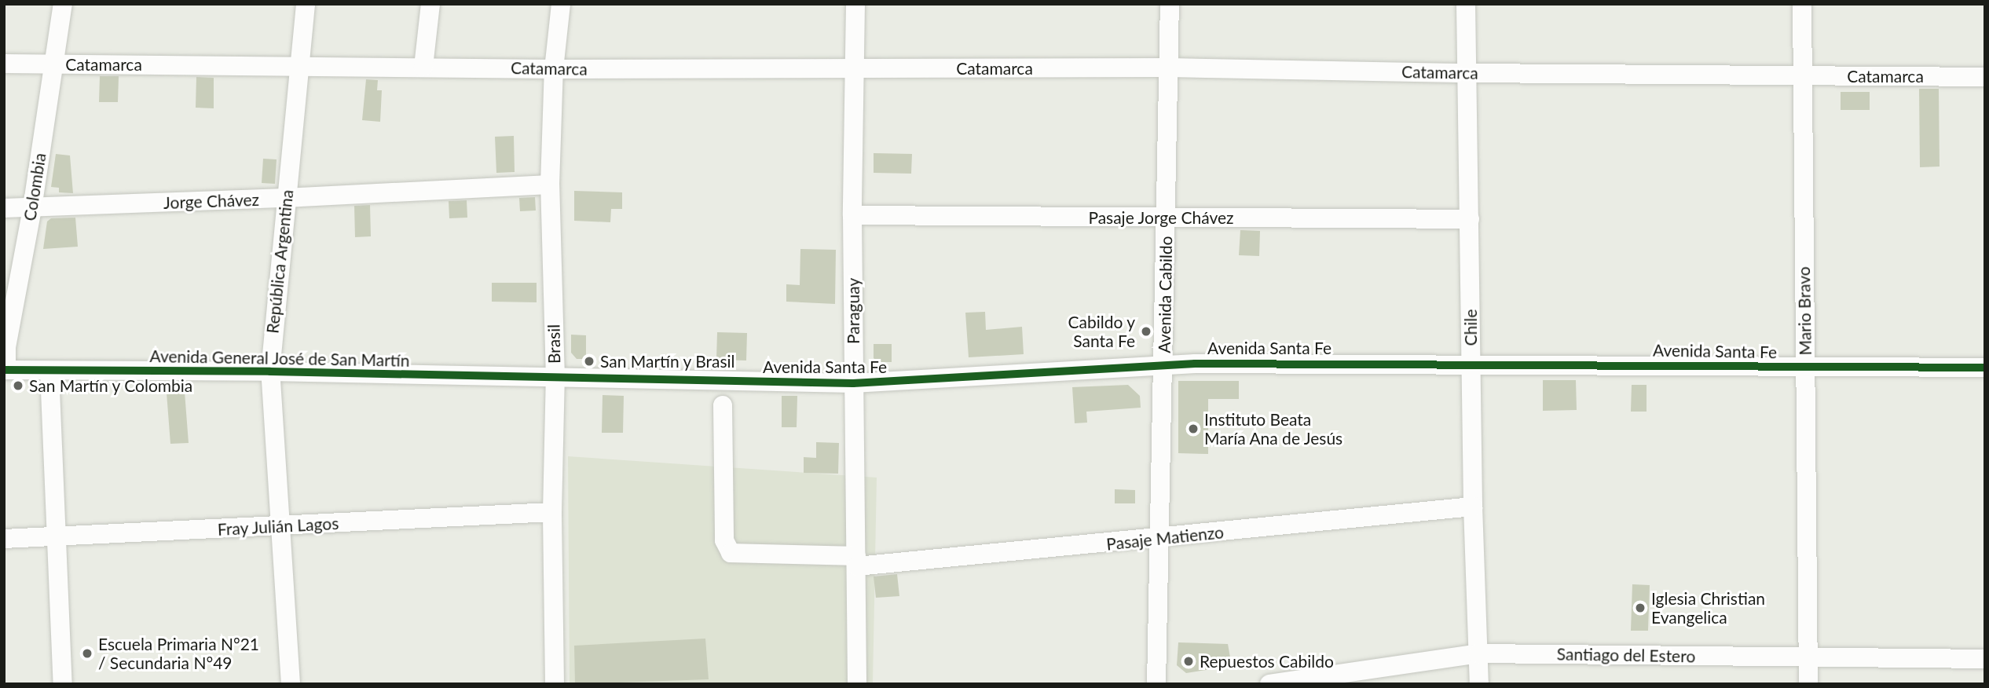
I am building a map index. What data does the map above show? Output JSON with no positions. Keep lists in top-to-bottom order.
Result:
{
  "streets": {
    "street": [
      "Catamarca",
      "Colombia",
      "Jorge Chávez",
      "Pasaje Jorge Chávez",
      "República Argentina",
      "Avenida Cabildo",
      "Paraguay",
      "Mario Bravo",
      "Chile",
      "Brasil",
      "Avenida Santa Fe",
      "Avenida General José de San Martín",
      "Fray Julián Lagos",
      "Pasaje Matienzo",
      "Santiago del Estero"
    ]
  },
  "crossings": [
    ["Catamarca", "Colombia"],
    ["Catamarca", "República Argentina"],
    ["Catamarca", "Avenida Cabildo"],
    ["Catamarca", "Paraguay"],
    ["Catamarca", "Mario Bravo"],
    ["Catamarca", "Chile"],
    ["Catamarca", "Brasil"],
    ["Colombia", "Jorge Chávez"],
    ["Colombia", "Avenida General José de San Martín"],
    ["Jorge Chávez", "República Argentina"],
    ["Jorge Chávez", "Brasil"],
    ["Pasaje Jorge Chávez", "Avenida Cabildo"],
    ["Pasaje Jorge Chávez", "Paraguay"],
    ["Pasaje Jorge Chávez", "Chile"],
    ["República Argentina", "Avenida General José de San Martín"],
    ["República Argentina", "Fray Julián Lagos"],
    ["Avenida Cabildo", "Avenida Santa Fe"],
    ["Avenida Cabildo", "Pasaje Matienzo"],
    ["Paraguay", "Avenida Santa Fe"],
    ["Paraguay", "Pasaje Matienzo"],
    ["Mario Bravo", "Avenida Santa Fe"],
    ["Mario Bravo", "Santiago del Estero"],
    ["Chile", "Avenida Santa Fe"],
    ["Chile", "Pasaje Matienzo"],
    ["Chile", "Santiago del Estero"],
    ["Brasil", "Avenida Santa Fe"],
    ["Brasil", "Avenida General José de San Martín"],
    ["Brasil", "Fray Julián Lagos"],
    ["Avenida Santa Fe", "Avenida General José de San Martín"]
  ],
  "places": [
    "Cabildo y Santa Fe",
    "San Martín y Brasil",
    "San Martín y Colombia",
    "Instituto Beata María Ana de Jesús",
    "Iglesia Christian Evangelica",
    "Escuela Primaria N°21 / Secundaria N°49",
    "Repuestos Cabildo"
  ]
}
